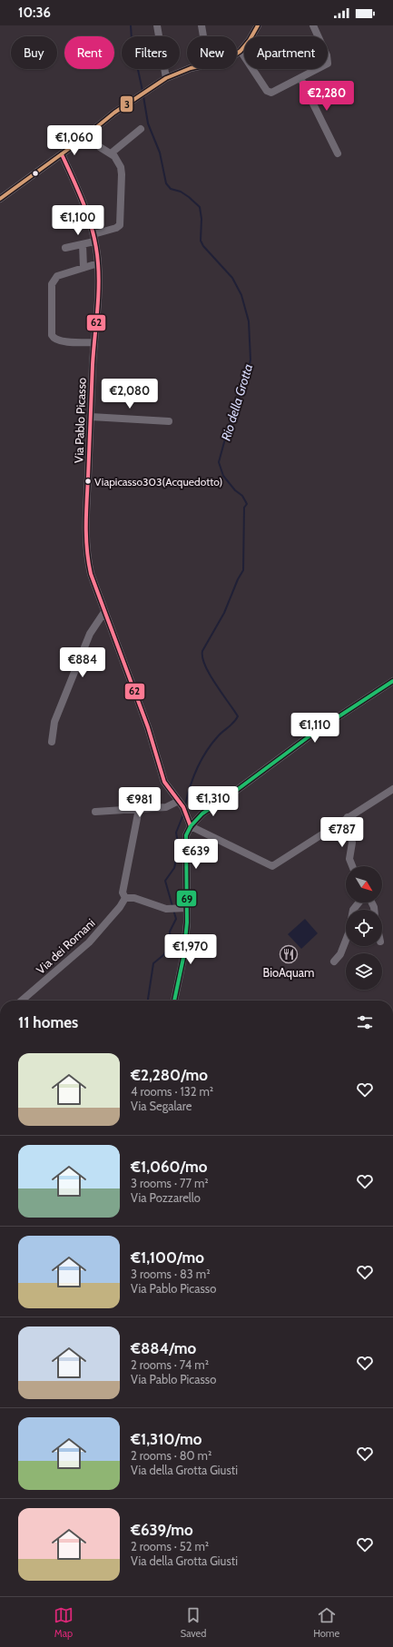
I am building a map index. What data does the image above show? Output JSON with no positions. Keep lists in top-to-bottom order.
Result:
{
  "streets": {
    "street": ["Via Pablo Picasso", "Via dei Romani"]
  },
  "water": ["Rio della Grotta"],
  "places": {
    "other": ["Viapicasso303(Acquedotto)"],
    "restaurant": ["BioAquam"]
  },
  "lines": ["transit line 3", "transit line 62", "transit line 69"],
  "north": "bottom right",
  "page": {
    "status": "10:36",
    "chip": [
      "Buy",
      "Rent",
      "Filters",
      "New",
      "Apartment"
    ],
    "price": [
      "€2,280",
      "€1,060",
      "€1,100",
      "€2,080",
      "€884",
      "€1,110",
      "€1,310",
      "€981",
      "€787",
      "€639",
      "€1,970"
    ],
    "heading": "11 homes",
    "list": [
      {
        "name": "€2,280/mo",
        "note": "4 rooms · 132 m² · Via Segalare"
      },
      {
        "name": "€1,060/mo",
        "note": "3 rooms · 77 m² · Via Pozzarello"
      },
      {
        "name": "€1,100/mo",
        "note": "3 rooms · 83 m² · Via Pablo Picasso"
      },
      {
        "name": "€884/mo",
        "note": "2 rooms · 74 m² · Via Pablo Picasso"
      },
      {
        "name": "€1,310/mo",
        "note": "2 rooms · 80 m² · Via della Grotta Giusti"
      },
      {
        "name": "€639/mo",
        "note": "2 rooms · 52 m² · Via della Grotta Giusti"
      }
    ],
    "tabs": ["Map", "Saved", "Home"]
  }
}
